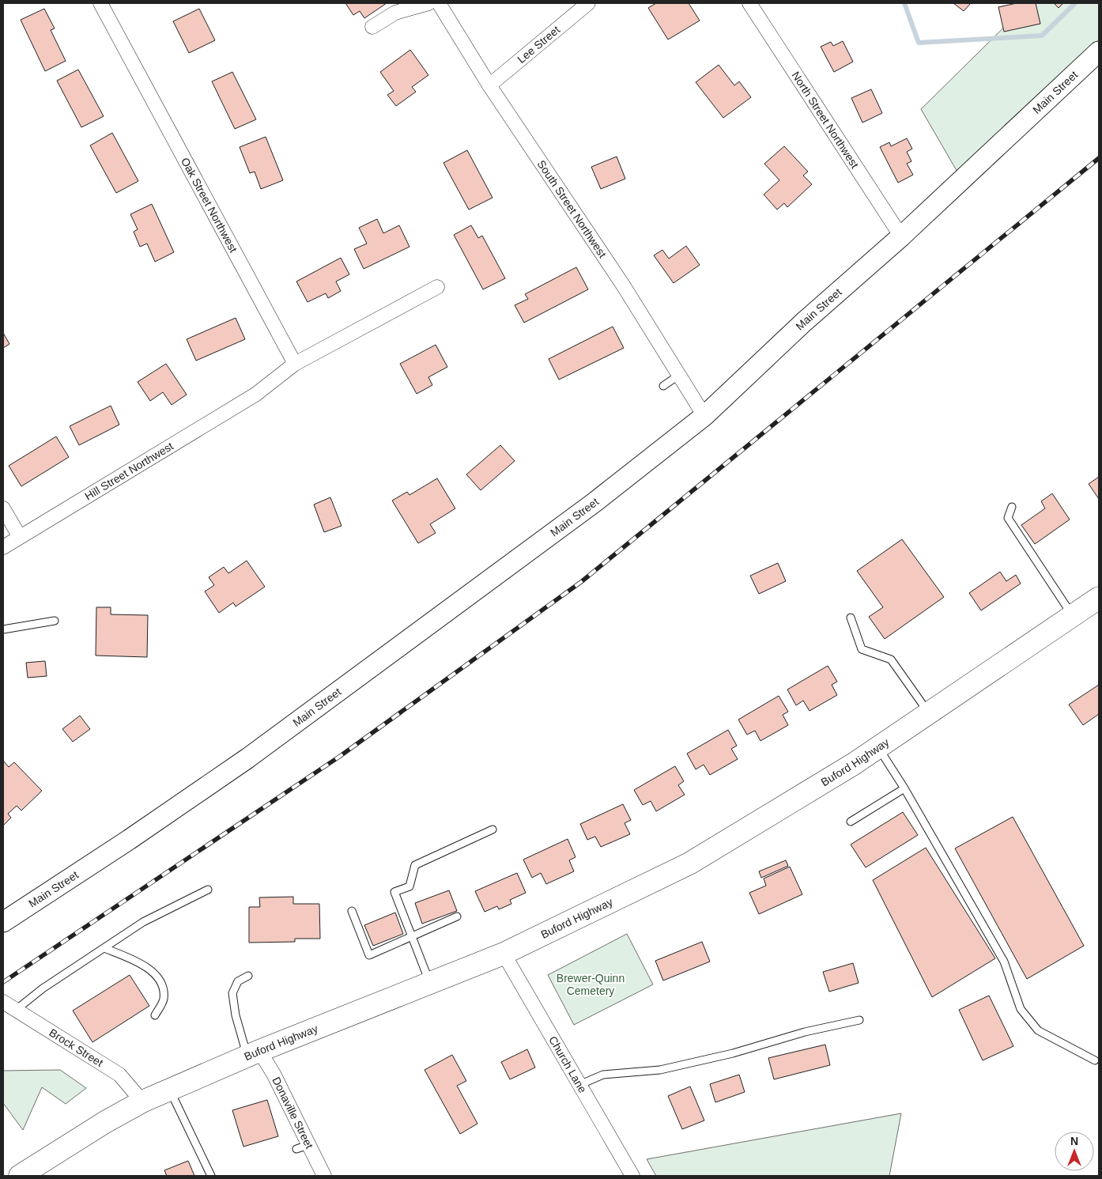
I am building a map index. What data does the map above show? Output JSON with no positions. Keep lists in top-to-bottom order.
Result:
{
  "streets": {
    "main road": ["Buford Highway"],
    "street": [
      "Lee Street",
      "Main Street",
      "North Street Northwest",
      "Oak Street Northwest",
      "South Street Northwest",
      "Hill Street Northwest",
      "Brock Street",
      "Church Lane",
      "Donaville Street"
    ]
  },
  "crossings": [
    ["Lee Street", "South Street Northwest"],
    ["Main Street", "North Street Northwest"],
    ["Main Street", "South Street Northwest"],
    ["Oak Street Northwest", "Hill Street Northwest"],
    ["Buford Highway", "Brock Street"],
    ["Buford Highway", "Church Lane"],
    ["Buford Highway", "Donaville Street"]
  ],
  "parks": ["Brewer-Quinn Cemetery"],
  "north": "top"
}
